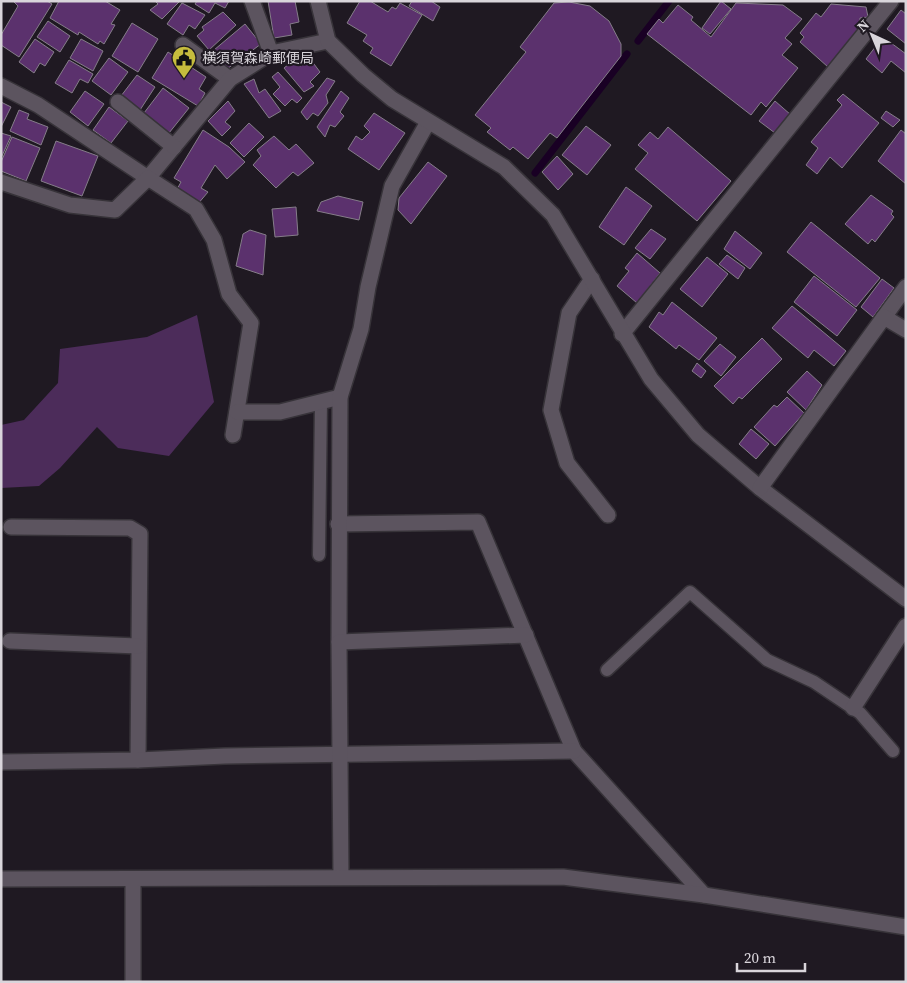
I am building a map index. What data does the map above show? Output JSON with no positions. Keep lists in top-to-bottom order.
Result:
{
  "places": {
    "public building": ["横須賀森崎郵便局"]
  },
  "scale_bar": "20 m",
  "north": "top left"
}
